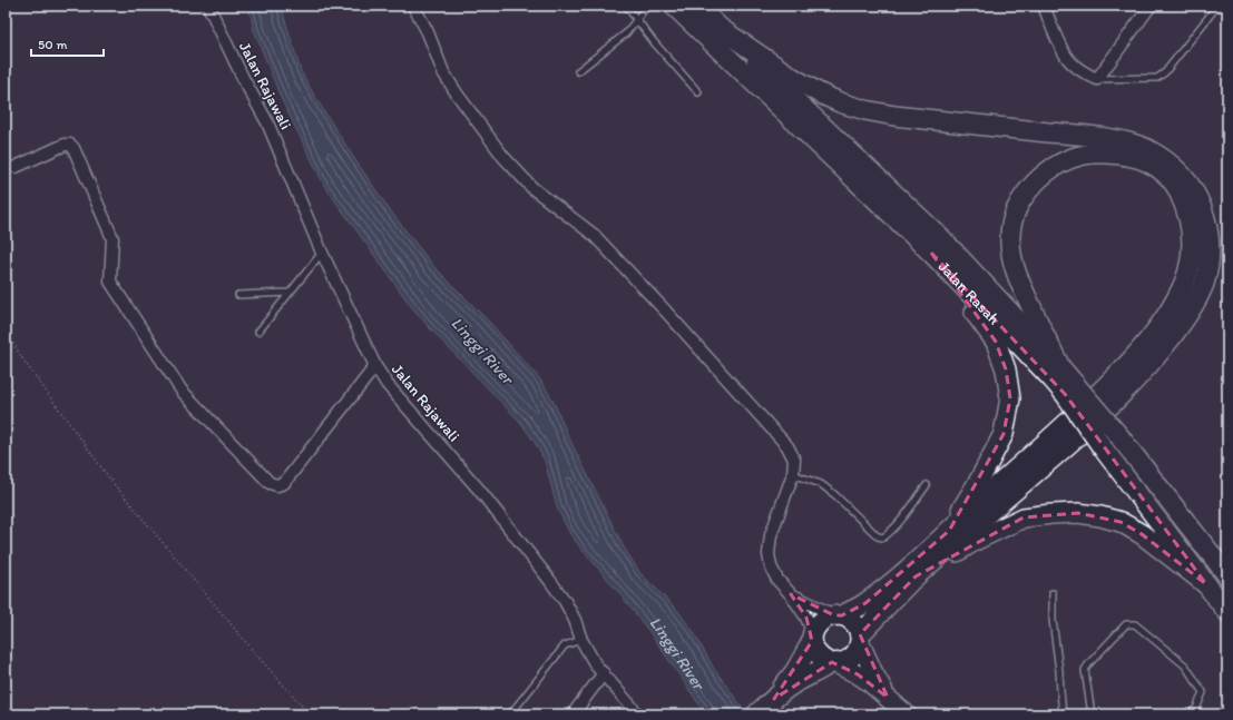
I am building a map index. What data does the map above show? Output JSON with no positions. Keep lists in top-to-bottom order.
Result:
{
  "streets": {
    "highway": ["Jalan Rasah"],
    "street": ["Jalan Rajawali"]
  },
  "water": ["Linggi River"],
  "scale_bar": "50 m"
}
